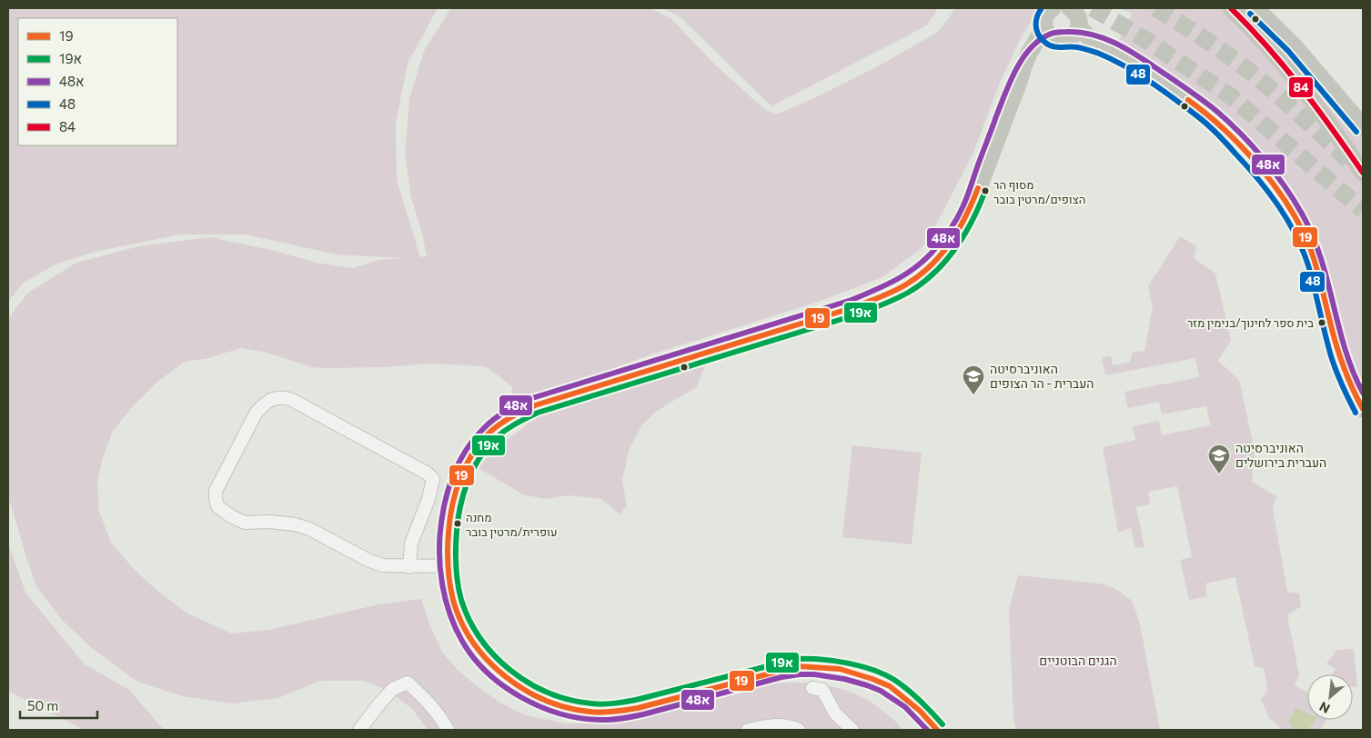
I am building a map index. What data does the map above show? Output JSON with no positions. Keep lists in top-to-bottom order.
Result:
{
  "parks": ["הגנים הבוטניים"],
  "places": {
    "other": ["מסוף הר הצופים/מרטין בובר", "בית ספר לחינוך/בנימין מזר", "מחנה עופרית/מרטין בובר"],
    "school or university": ["האוניברסיטה העברית - הר הצופים", "האוניברסיטה העברית בירושלים"]
  },
  "lines": [
    "transit line 48",
    "transit line 84",
    "transit line 48א",
    "transit line 19",
    "transit line 19א"
  ],
  "legend": [
    "19",
    "19א",
    "48א",
    "48",
    "84"
  ],
  "scale_bar": "50 m",
  "north": "bottom left"
}
